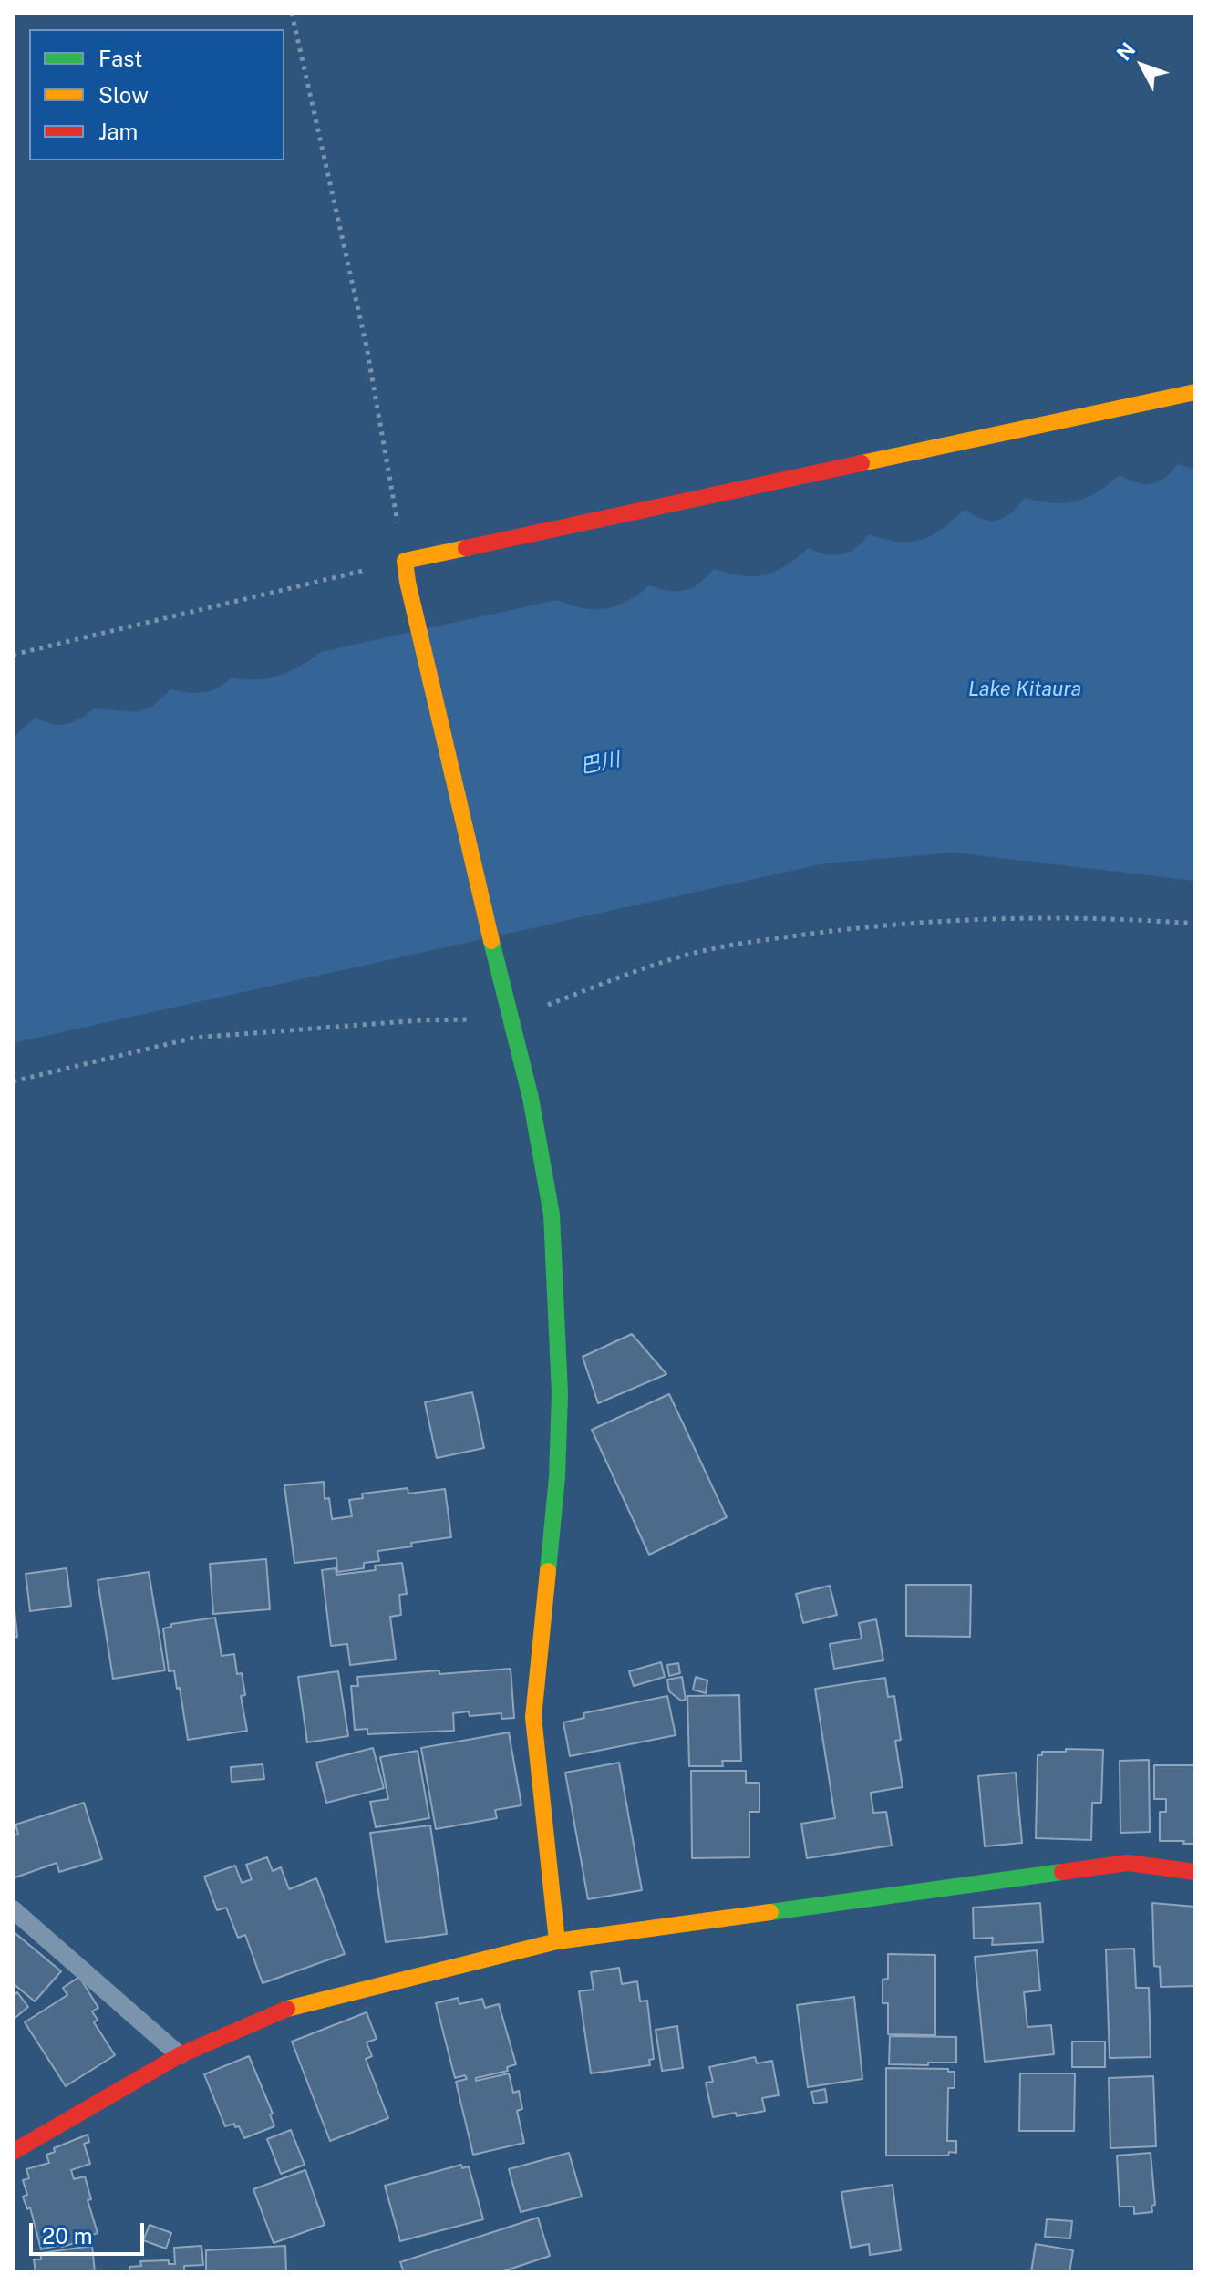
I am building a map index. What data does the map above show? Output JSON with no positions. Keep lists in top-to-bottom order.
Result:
{
  "water": ["Lake Kitaura", "巴川"],
  "legend": ["Fast", "Slow", "Jam"],
  "scale_bar": "20 m",
  "north": "top left"
}
